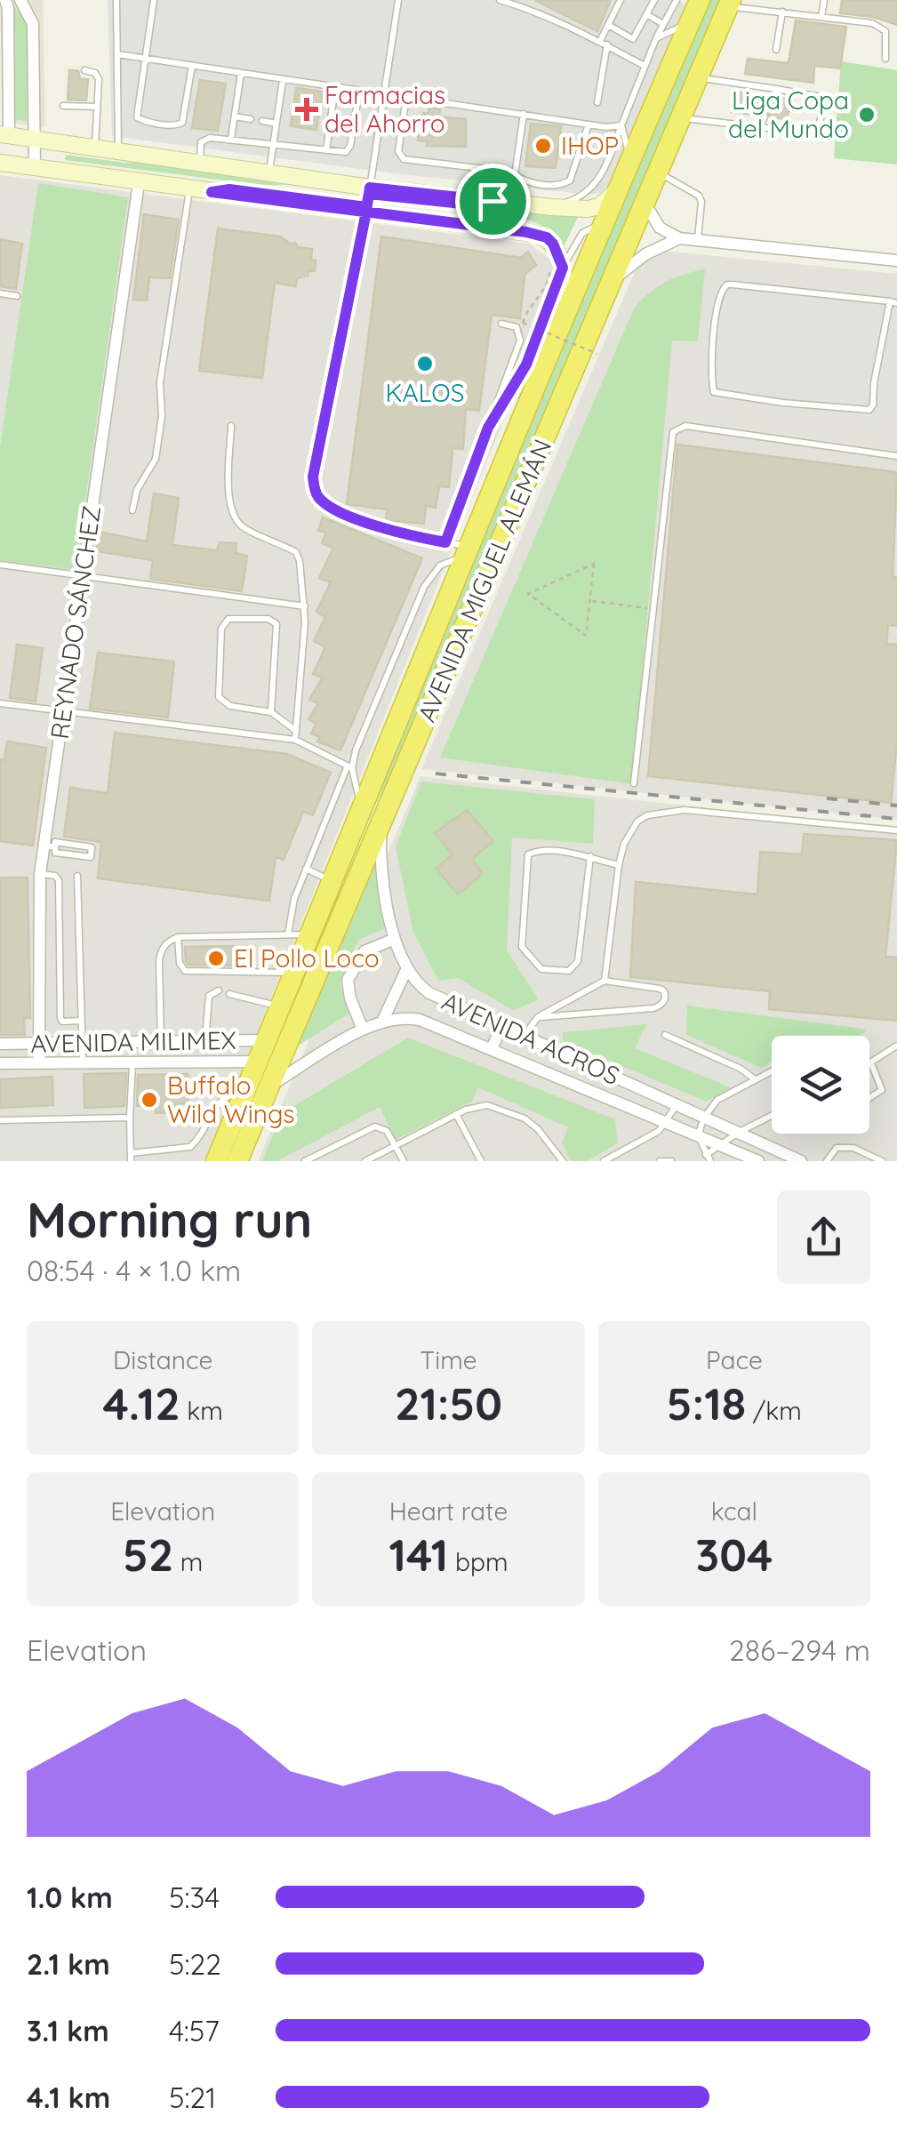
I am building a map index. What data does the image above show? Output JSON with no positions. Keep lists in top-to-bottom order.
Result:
{
  "streets": {
    "highway": ["AVENIDA MIGUEL ALEMÁN"],
    "street": ["REYNADO SÁNCHEZ", "AVENIDA ACROS", "AVENIDA MILIMEX"]
  },
  "crossings": [
    ["AVENIDA MIGUEL ALEMÁN", "AVENIDA ACROS"],
    ["AVENIDA MIGUEL ALEMÁN", "AVENIDA MILIMEX"],
    ["REYNADO SÁNCHEZ", "AVENIDA MILIMEX"]
  ],
  "places": {
    "health": ["Farmacias del Ahorro"],
    "other": [
      "Liga Copa del Mundo",
      "IHOP",
      "KALOS",
      "El Pollo Loco",
      "Buffalo Wild Wings"
    ]
  },
  "page": {
    "heading": ["Morning run", "08:54 · 4 × 1.0 km"],
    "stats": [
      ["Distance", "4.12 km"],
      ["Time", "21:50"],
      ["Pace", "5:18 /km"],
      ["Elevation", "52 m"],
      ["Heart rate", "141 bpm"],
      ["kcal", "304"]
    ],
    "chart": ["Elevation", "286–294 m"],
    "list": [
      {
        "name": "1.0 km",
        "note": "5:34"
      },
      {
        "name": "2.1 km",
        "note": "5:22"
      },
      {
        "name": "3.1 km",
        "note": "4:57"
      },
      {
        "name": "4.1 km",
        "note": "5:21"
      }
    ]
  }
}
